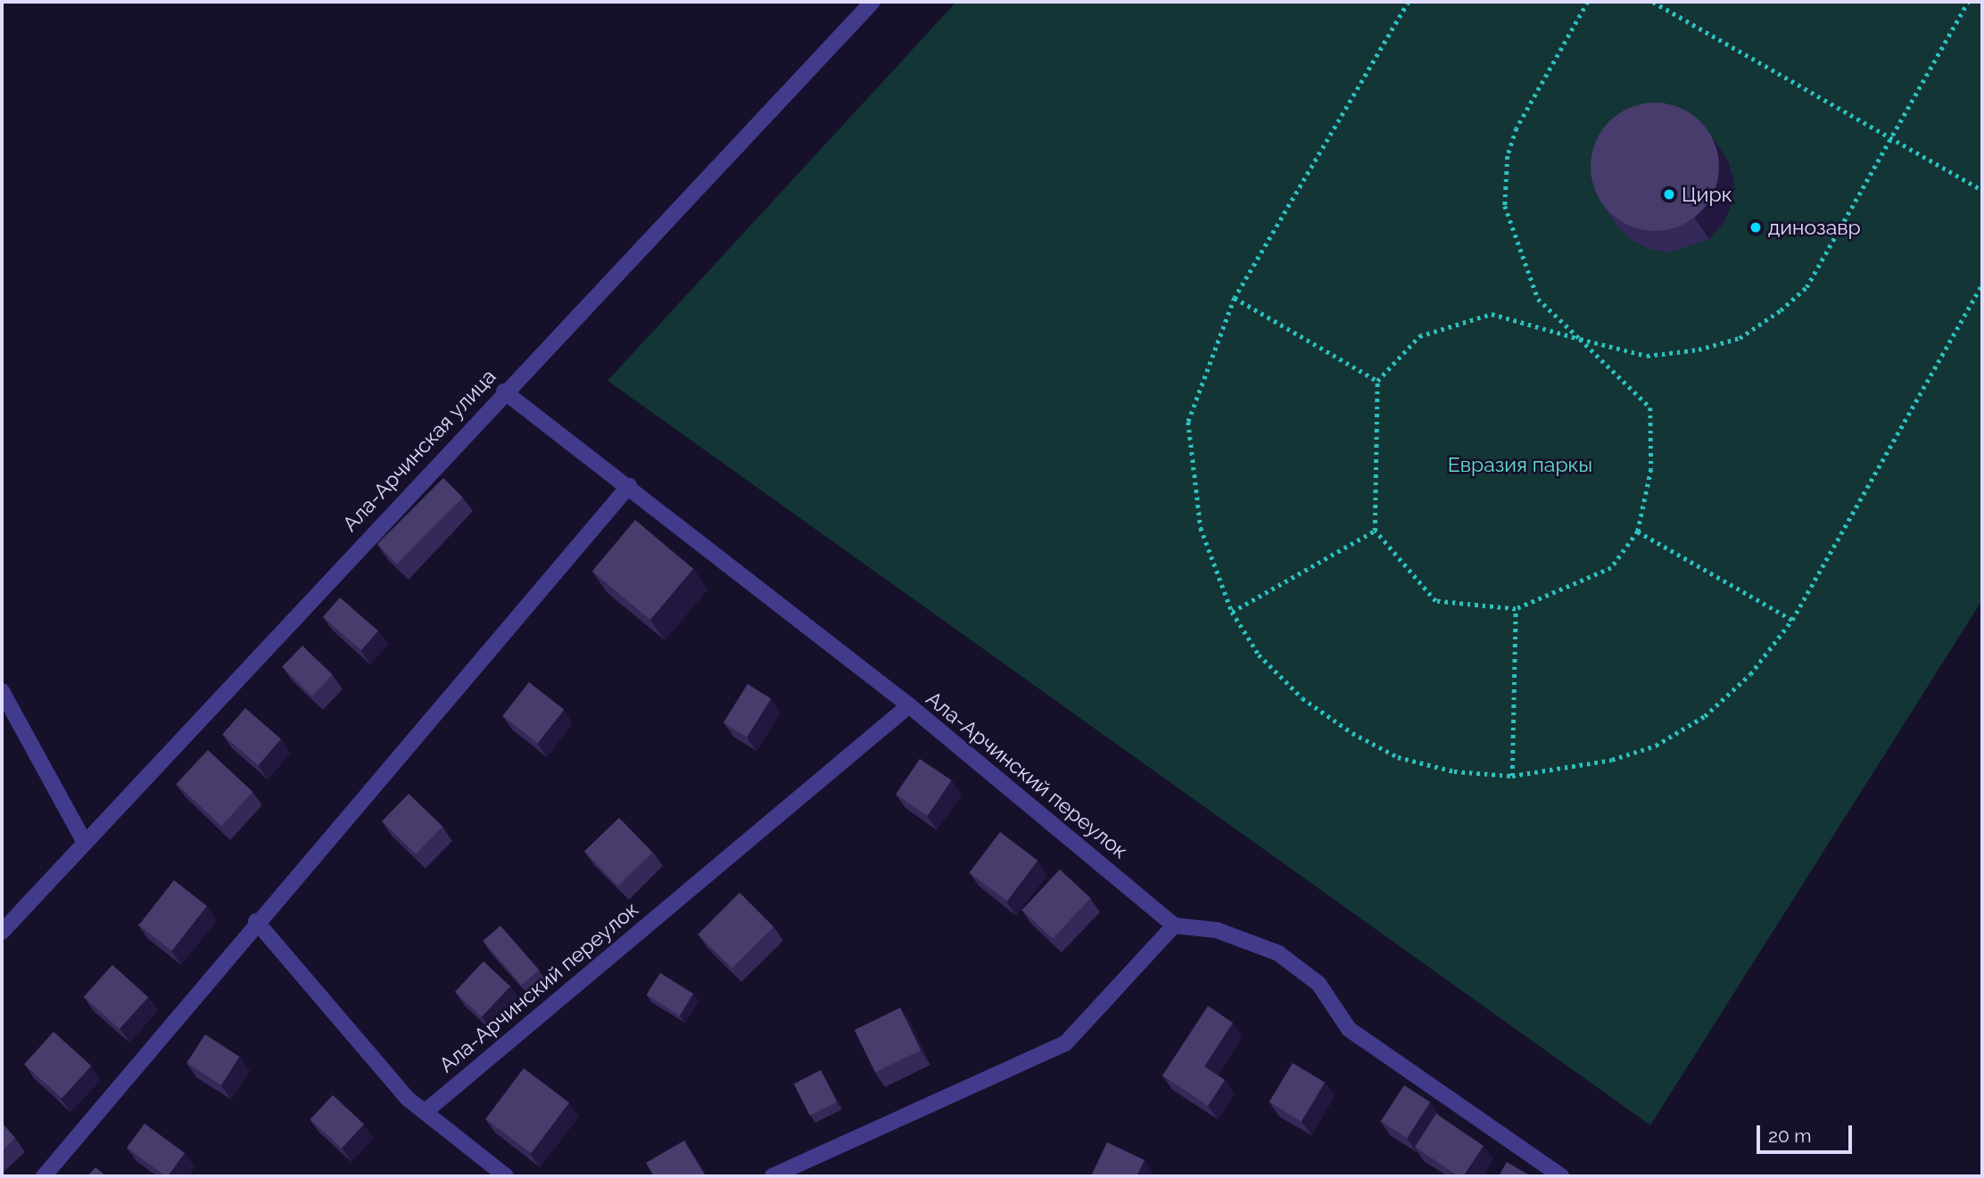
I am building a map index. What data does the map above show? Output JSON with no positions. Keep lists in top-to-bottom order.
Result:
{
  "streets": {
    "street": ["Ала-Арчинская улица", "Ала-Арчинский переулок"]
  },
  "parks": ["Евразия паркы"],
  "places": ["Цирк", "динозавр"],
  "scale_bar": "20 m"
}
